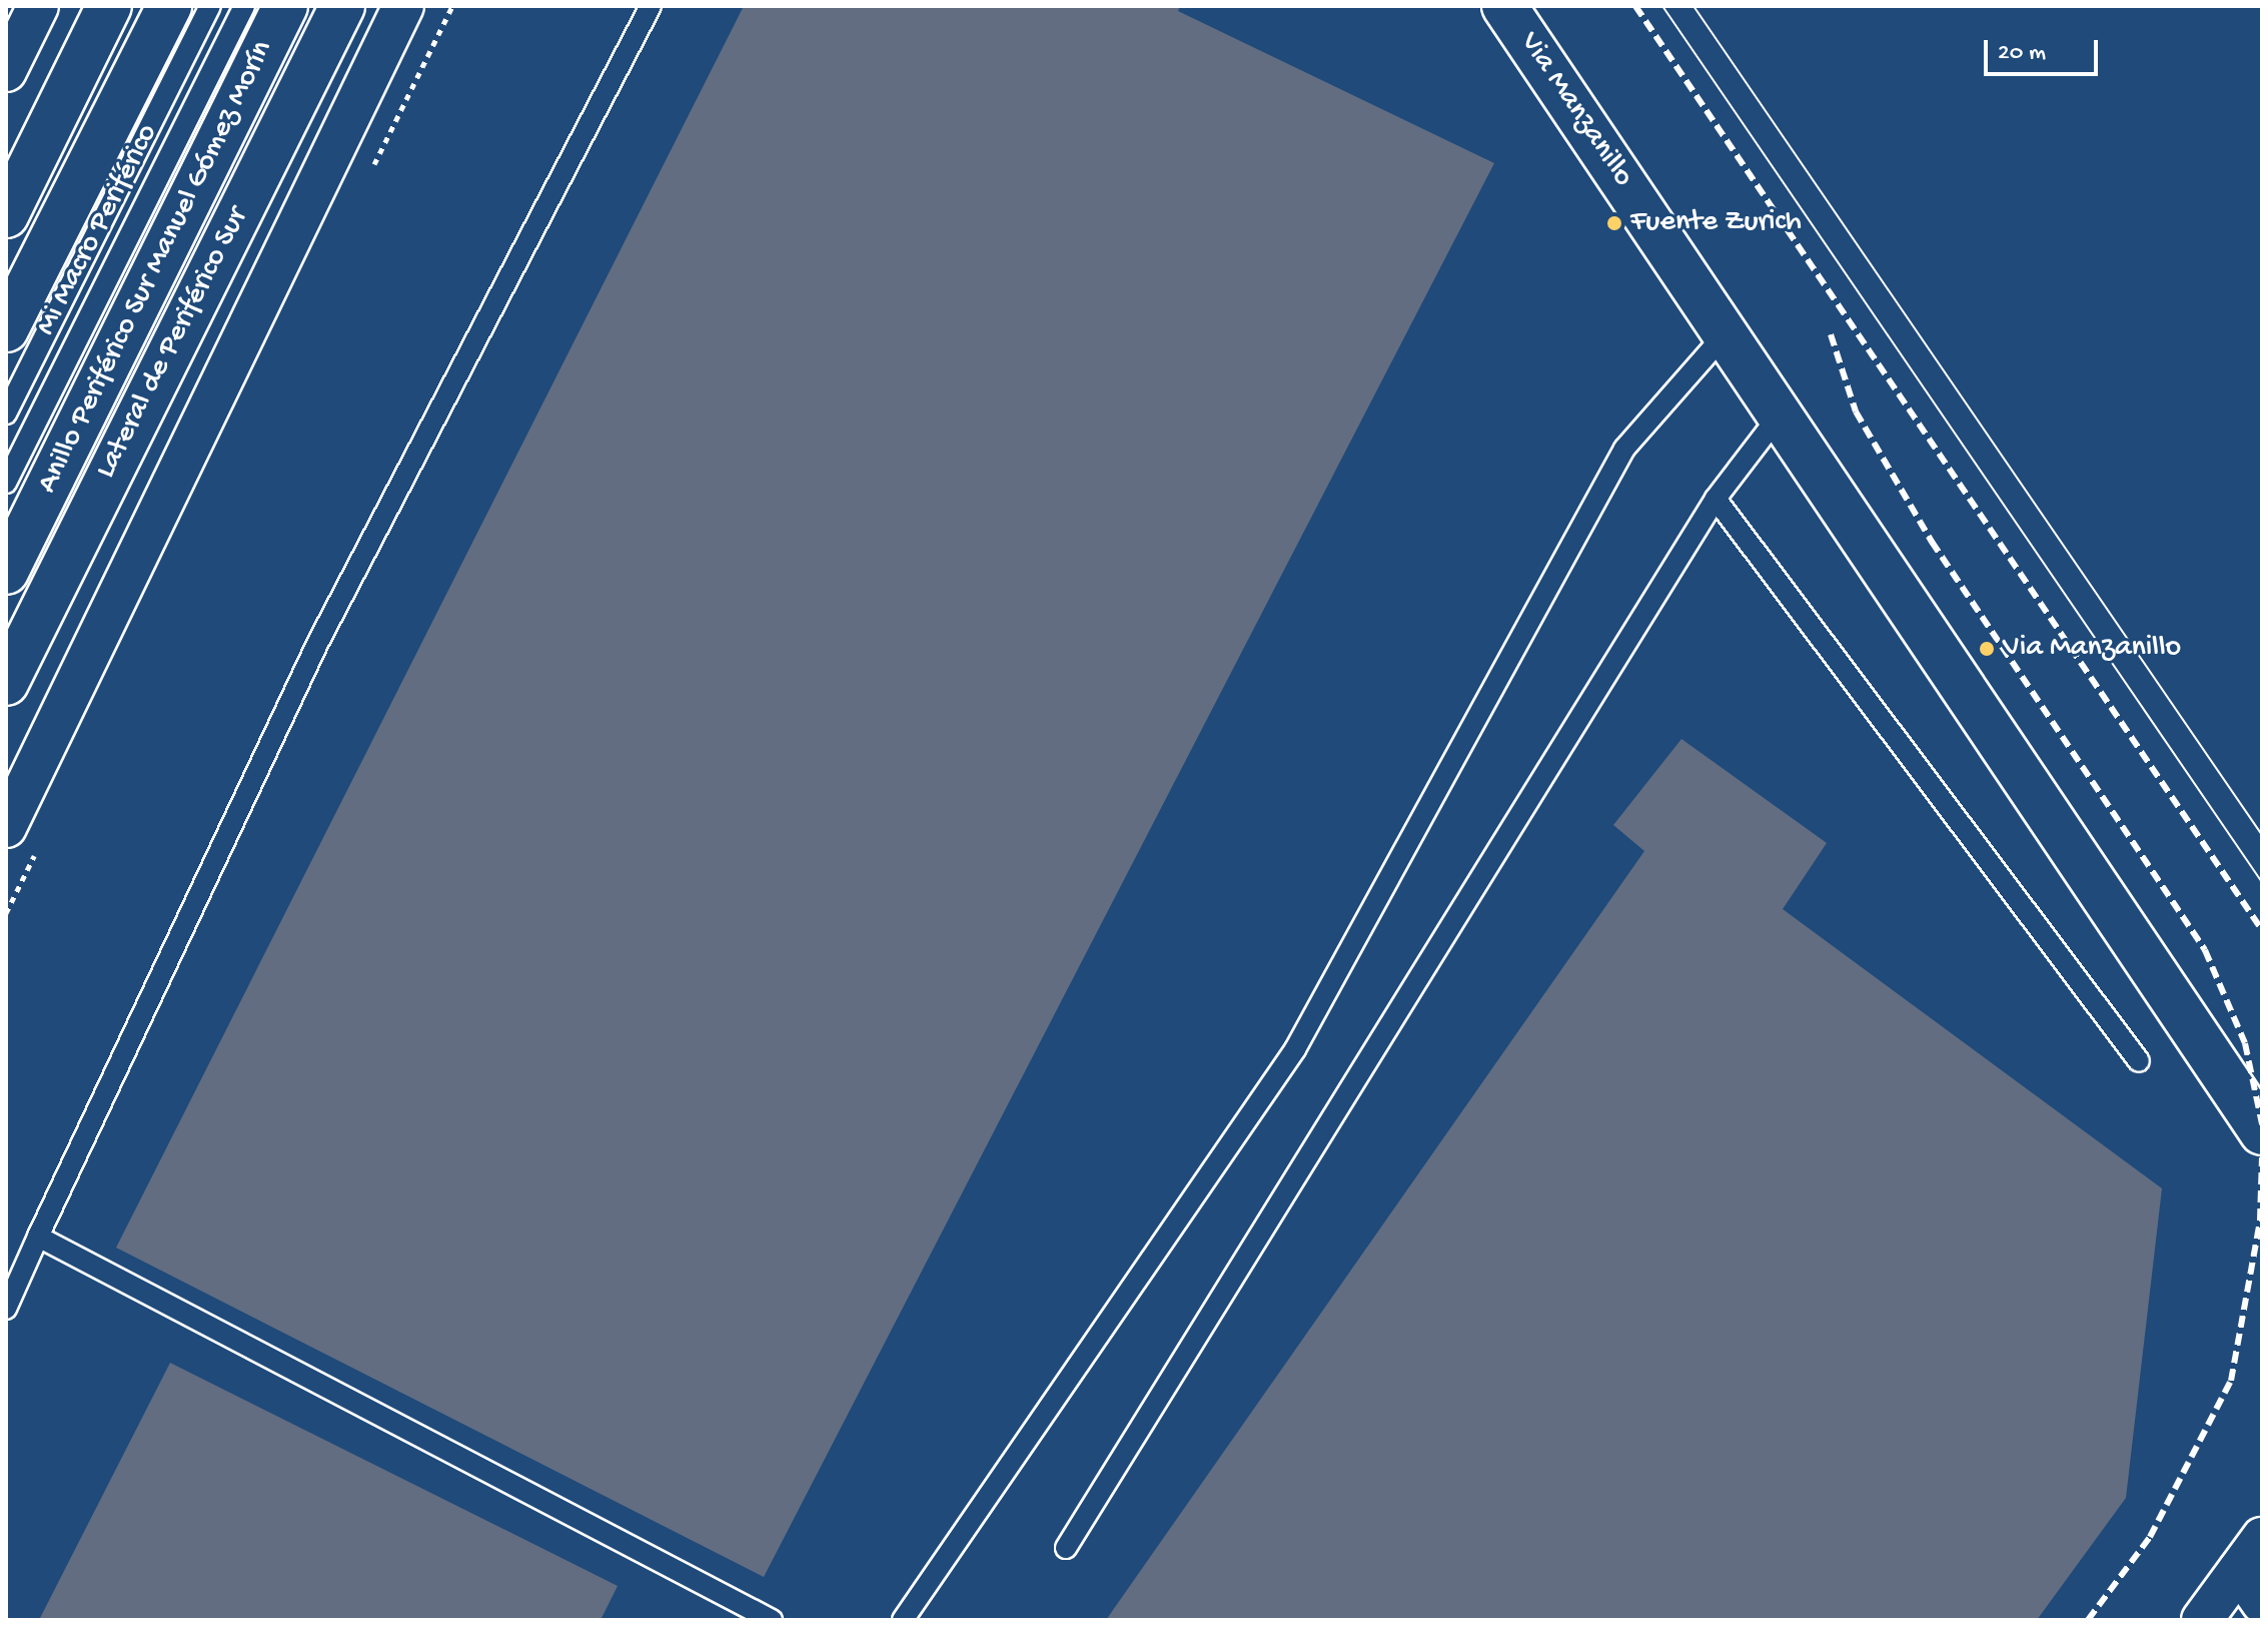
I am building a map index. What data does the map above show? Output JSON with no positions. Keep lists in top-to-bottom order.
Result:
{
  "streets": {
    "main road": ["Via Manzanillo", "Anillo Periférico Sur Manuel Gómez Morín", "Lateral de Periférico Sur"],
    "lane": ["Mi Macro Periférico"]
  },
  "places": ["Fuente Zurich", "Via Manzanillo"],
  "scale_bar": "20 m"
}
